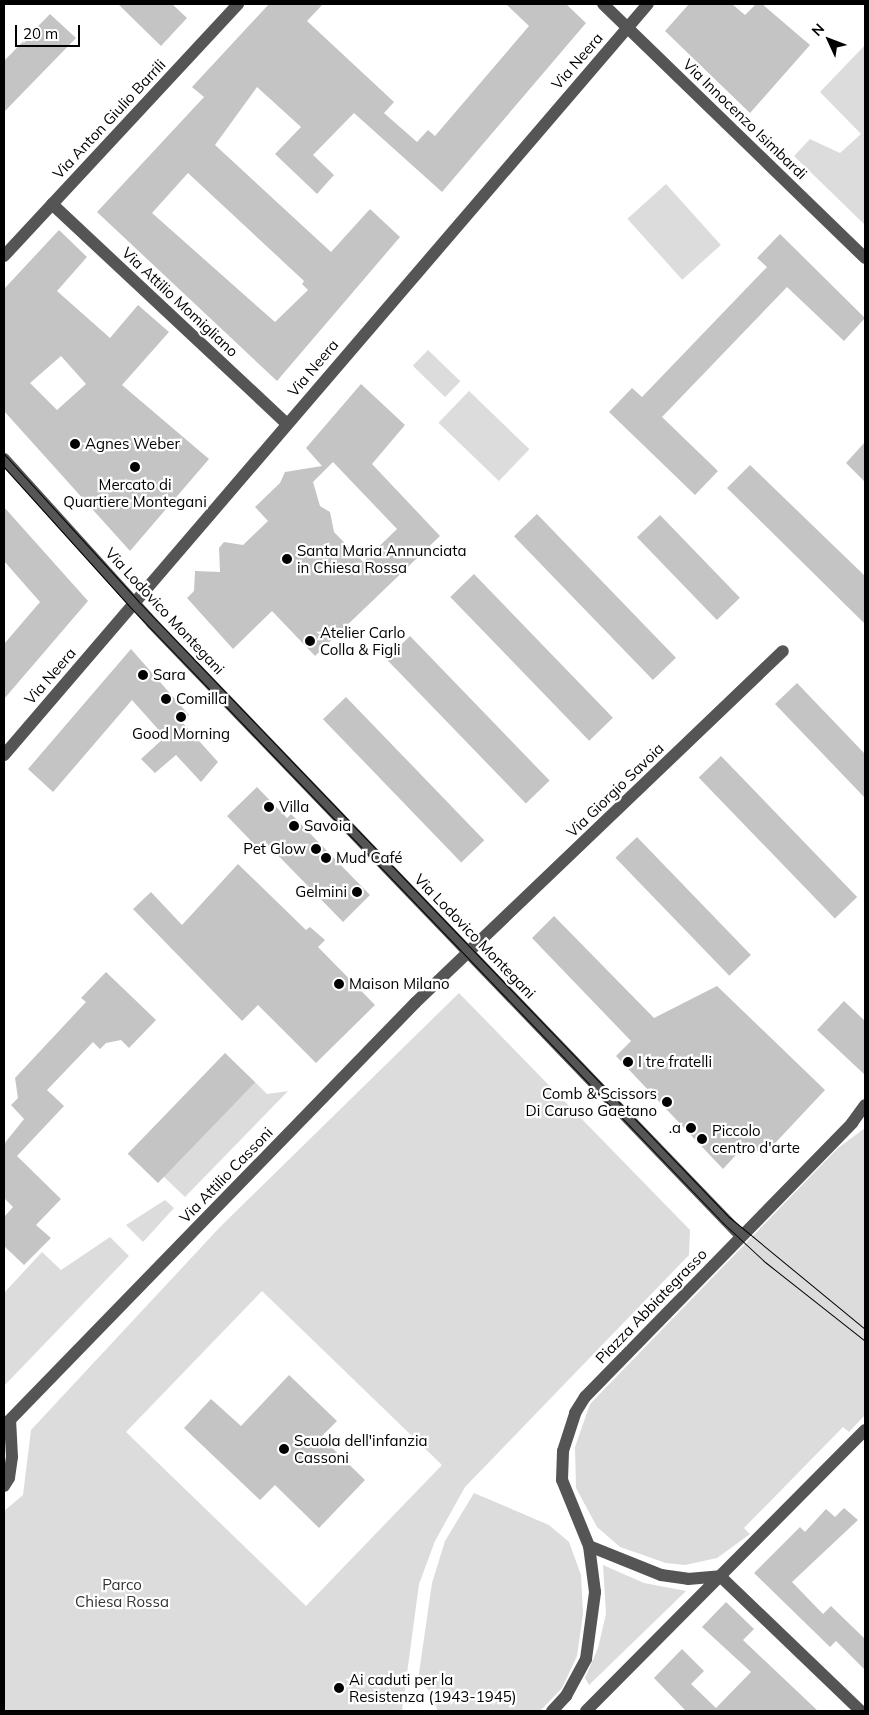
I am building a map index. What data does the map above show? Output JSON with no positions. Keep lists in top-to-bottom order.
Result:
{
  "streets": {
    "street": [
      "Via Neera",
      "Via Anton Giulio Barrili",
      "Via Innocenzo Isimbardi",
      "Via Attilio Momigliano",
      "Via Lodovico Montegani",
      "Via Giorgio Savoia",
      "Via Attilio Cassoni",
      "Piazza Abbiategrasso"
    ]
  },
  "crossings": [
    ["Via Neera", "Via Innocenzo Isimbardi"],
    ["Via Neera", "Via Attilio Momigliano"],
    ["Via Neera", "Via Lodovico Montegani"],
    ["Via Anton Giulio Barrili", "Via Attilio Momigliano"],
    ["Via Lodovico Montegani", "Via Giorgio Savoia"],
    ["Via Lodovico Montegani", "Via Attilio Cassoni"],
    ["Via Lodovico Montegani", "Piazza Abbiategrasso"],
    ["Via Giorgio Savoia", "Via Attilio Cassoni"]
  ],
  "parks": ["Parco Chiesa Rossa"],
  "places": [
    "Agnes Weber",
    "Mercato di Quartiere Montegani",
    "Santa Maria Annunciata in Chiesa Rossa",
    "Atelier Carlo Colla & Figli",
    "Sara",
    "Comilla",
    "Good Morning",
    "Villa",
    "Savoia",
    "Pet Glow",
    "Mud Café",
    "Gelmini",
    "Maison Milano",
    "I tre fratelli",
    "Comb & Scissors Di Caruso Gaetano",
    ".a",
    "Piccolo centro d'arte",
    "Scuola dell'infanzia Cassoni",
    "Ai caduti per la Resistenza (1943-1945)"
  ],
  "scale_bar": "20 m",
  "north": "top left"
}
